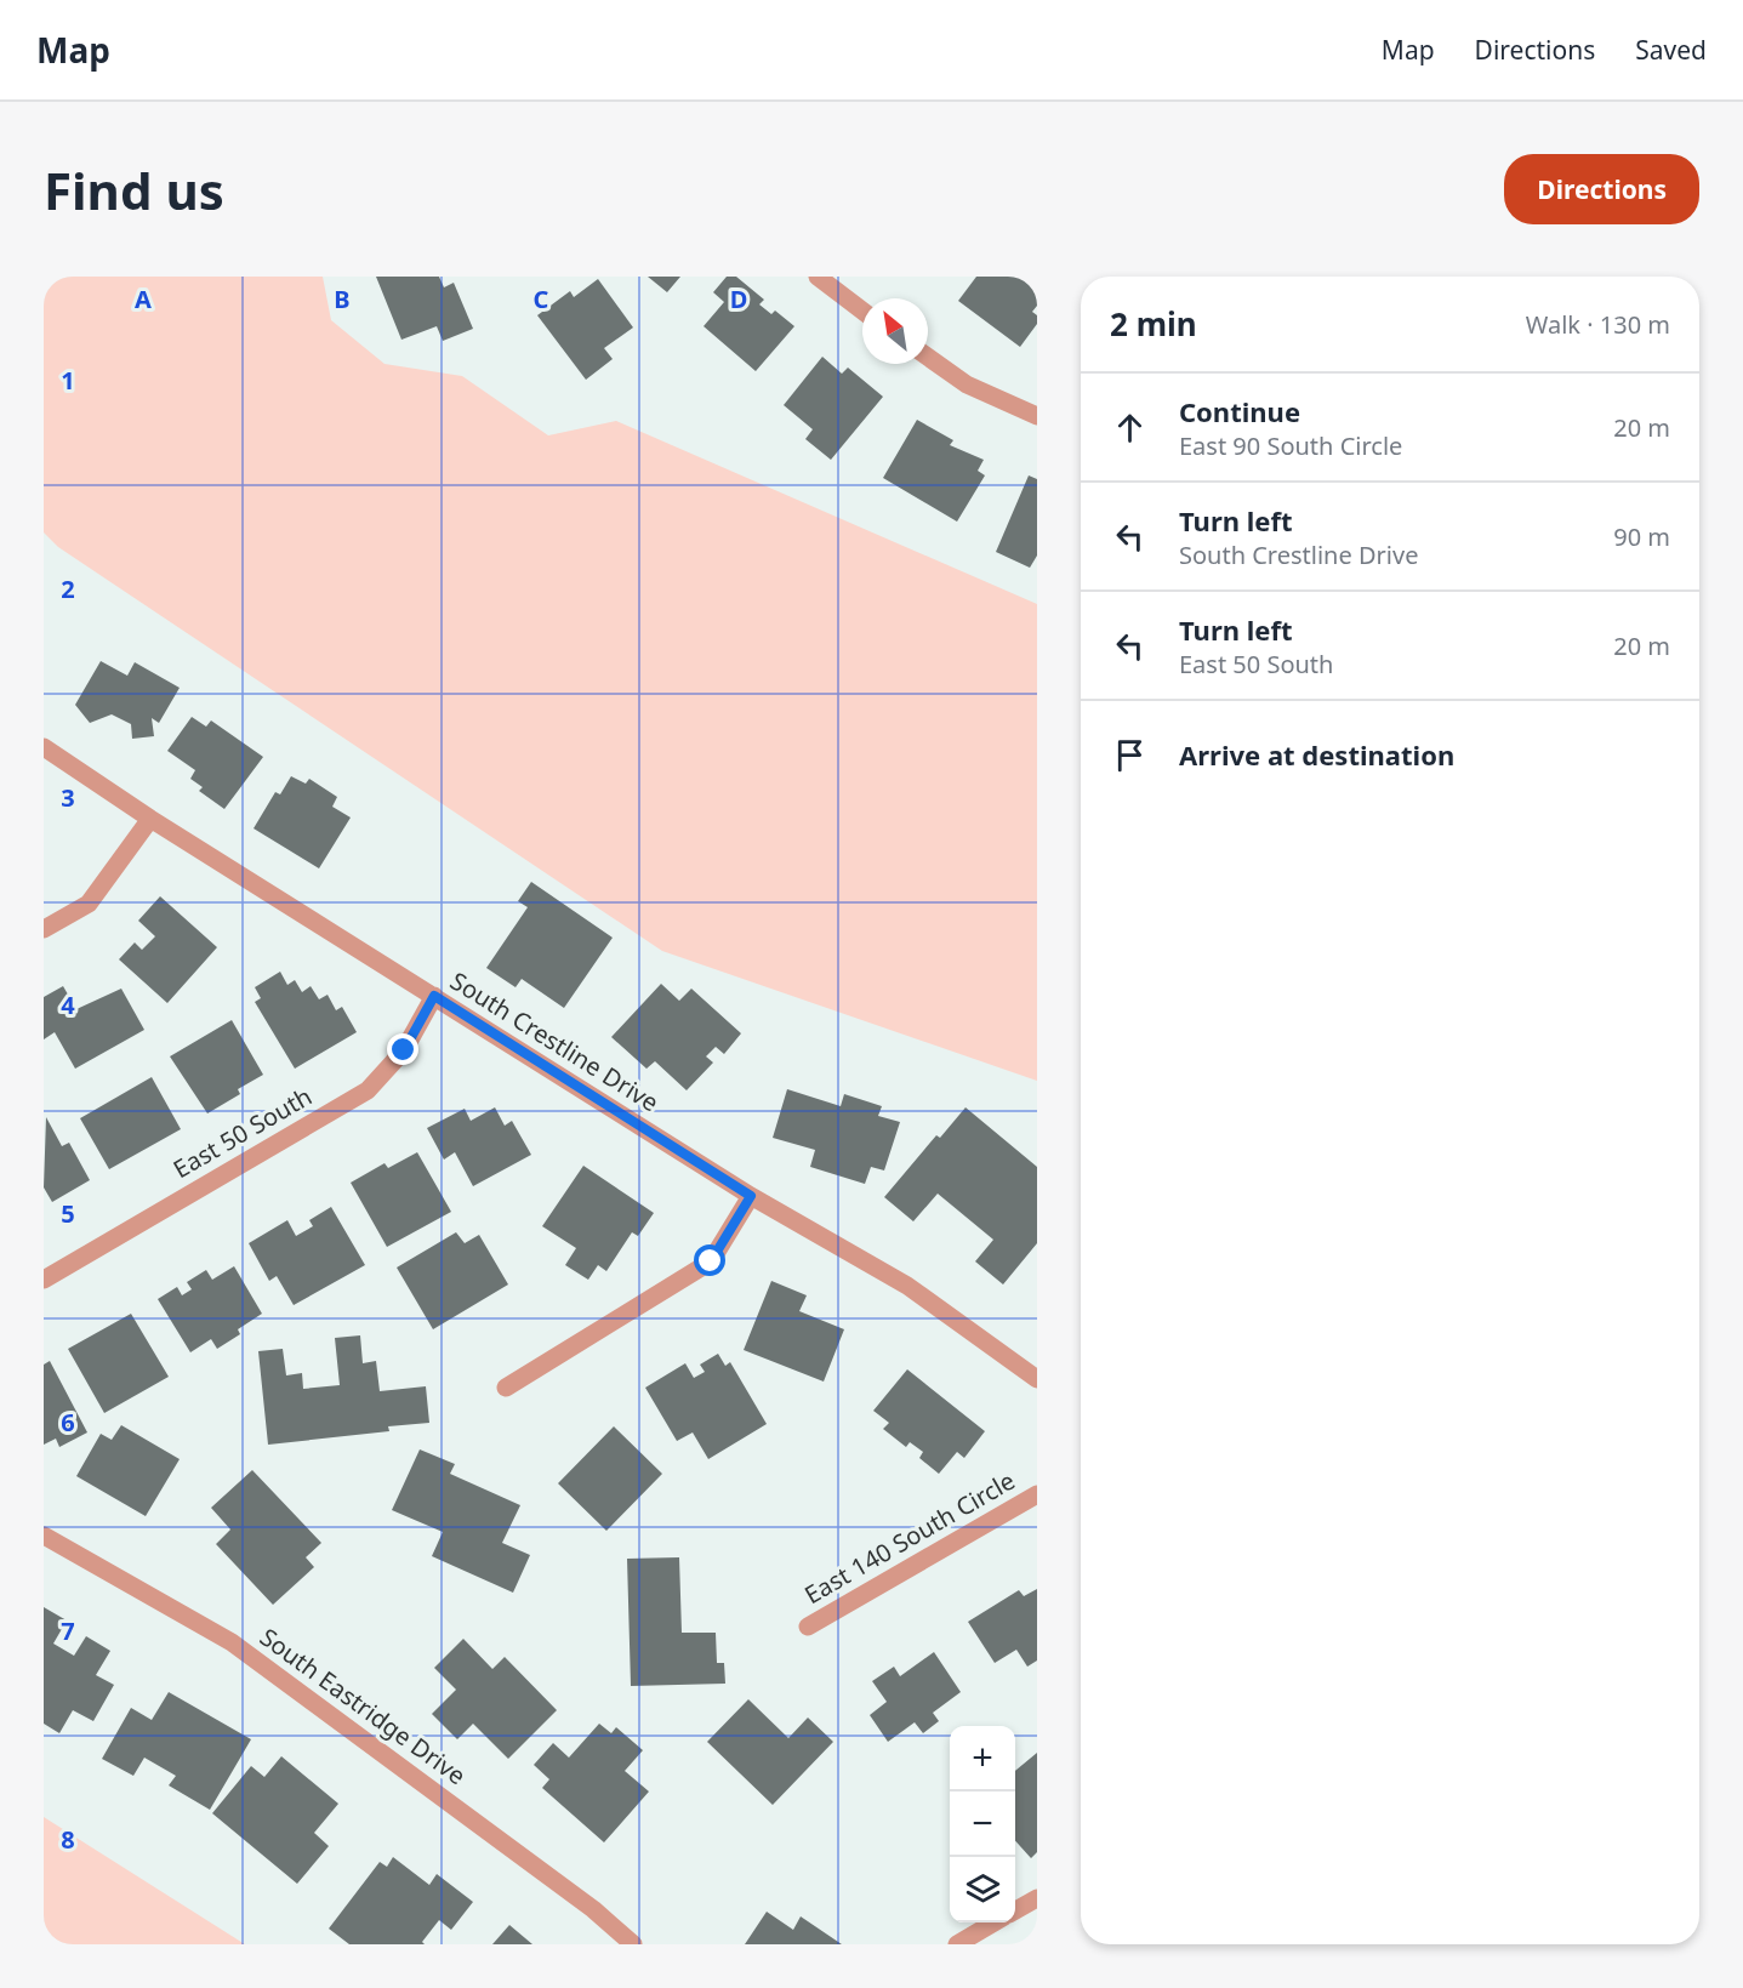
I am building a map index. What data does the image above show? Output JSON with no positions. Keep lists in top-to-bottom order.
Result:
{
  "streets": {
    "street": [
      "South Crestline Drive",
      "East 50 South",
      "East 140 South Circle",
      "South Eastridge Drive"
    ]
  },
  "crossings": [
    ["South Crestline Drive", "East 50 South"]
  ],
  "north": "top left",
  "page": {
    "header": "Map",
    "nav": ["Map", "Directions", "Saved"],
    "buttons": "Directions",
    "title": "Find us",
    "heading": ["2 min", "Walk · 130 m"],
    "list": [
      ["Continue", "East 90 South Circle", "20 m"],
      ["Turn left", "South Crestline Drive", "90 m"],
      ["Turn left", "East 50 South", "20 m"],
      "Arrive at destination"
    ],
    "map_buttons": ["+", "−"]
  },
  "grid": {
    "columns": [
      "A",
      "B",
      "C",
      "D"
    ],
    "rows": [
      "1",
      "2",
      "3",
      "4",
      "5",
      "6",
      "7",
      "8"
    ]
  }
}
